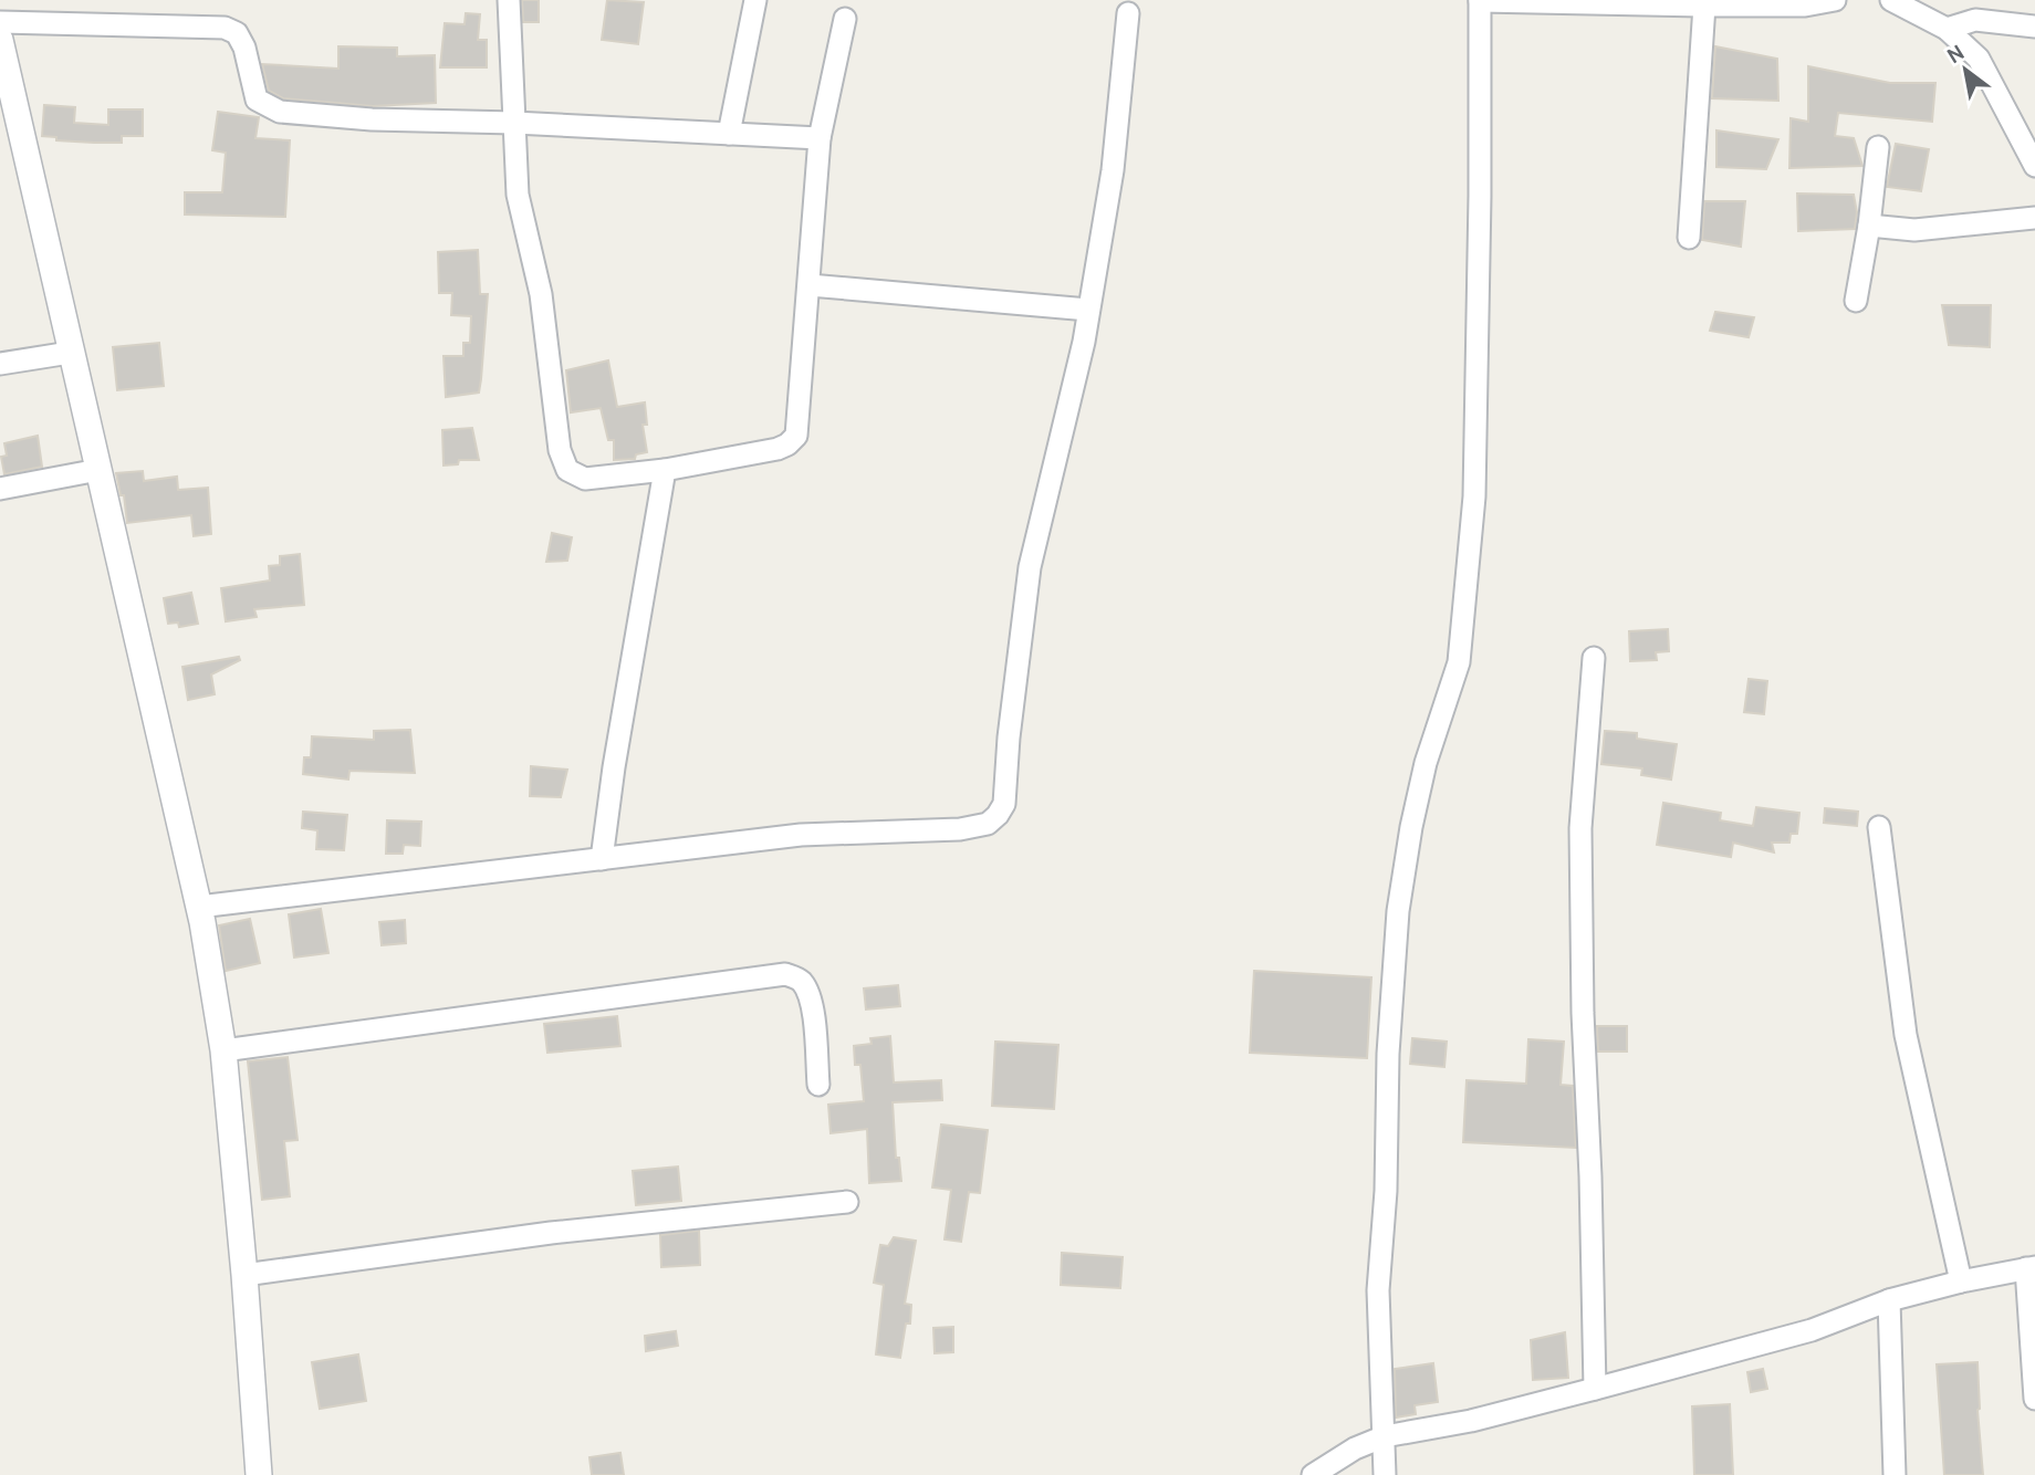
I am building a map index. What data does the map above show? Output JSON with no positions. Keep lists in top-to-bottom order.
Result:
{
  "north": "top left"
}
